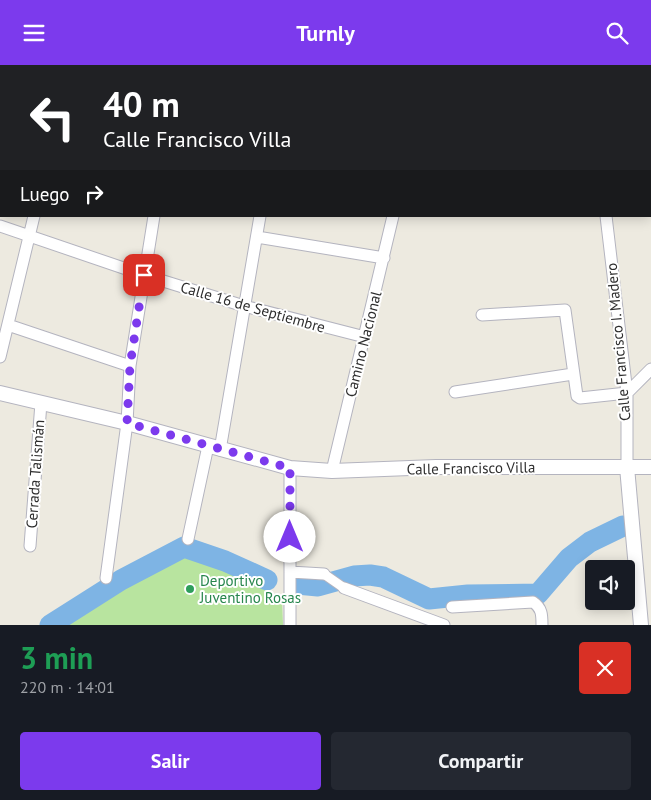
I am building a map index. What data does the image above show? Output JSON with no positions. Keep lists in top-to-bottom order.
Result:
{
  "streets": {
    "street": [
      "Calle 16 de Septiembre",
      "Calle Francisco I. Madero",
      "Camino Nacional",
      "Calle Francisco Villa",
      "Cerrada Talismán"
    ]
  },
  "crossings": [
    ["Calle 16 de Septiembre", "Camino Nacional"],
    ["Calle Francisco I. Madero", "Calle Francisco Villa"],
    ["Camino Nacional", "Calle Francisco Villa"],
    ["Calle Francisco Villa", "Cerrada Talismán"]
  ],
  "places": ["Deportivo Juventino Rosas"],
  "page": {
    "header": "Turnly",
    "turn": ["40 m", "Calle Francisco Villa"],
    "then": "Luego",
    "heading": ["3 min", "220 m · 14:01"],
    "buttons": ["Salir", "Compartir"]
  }
}
